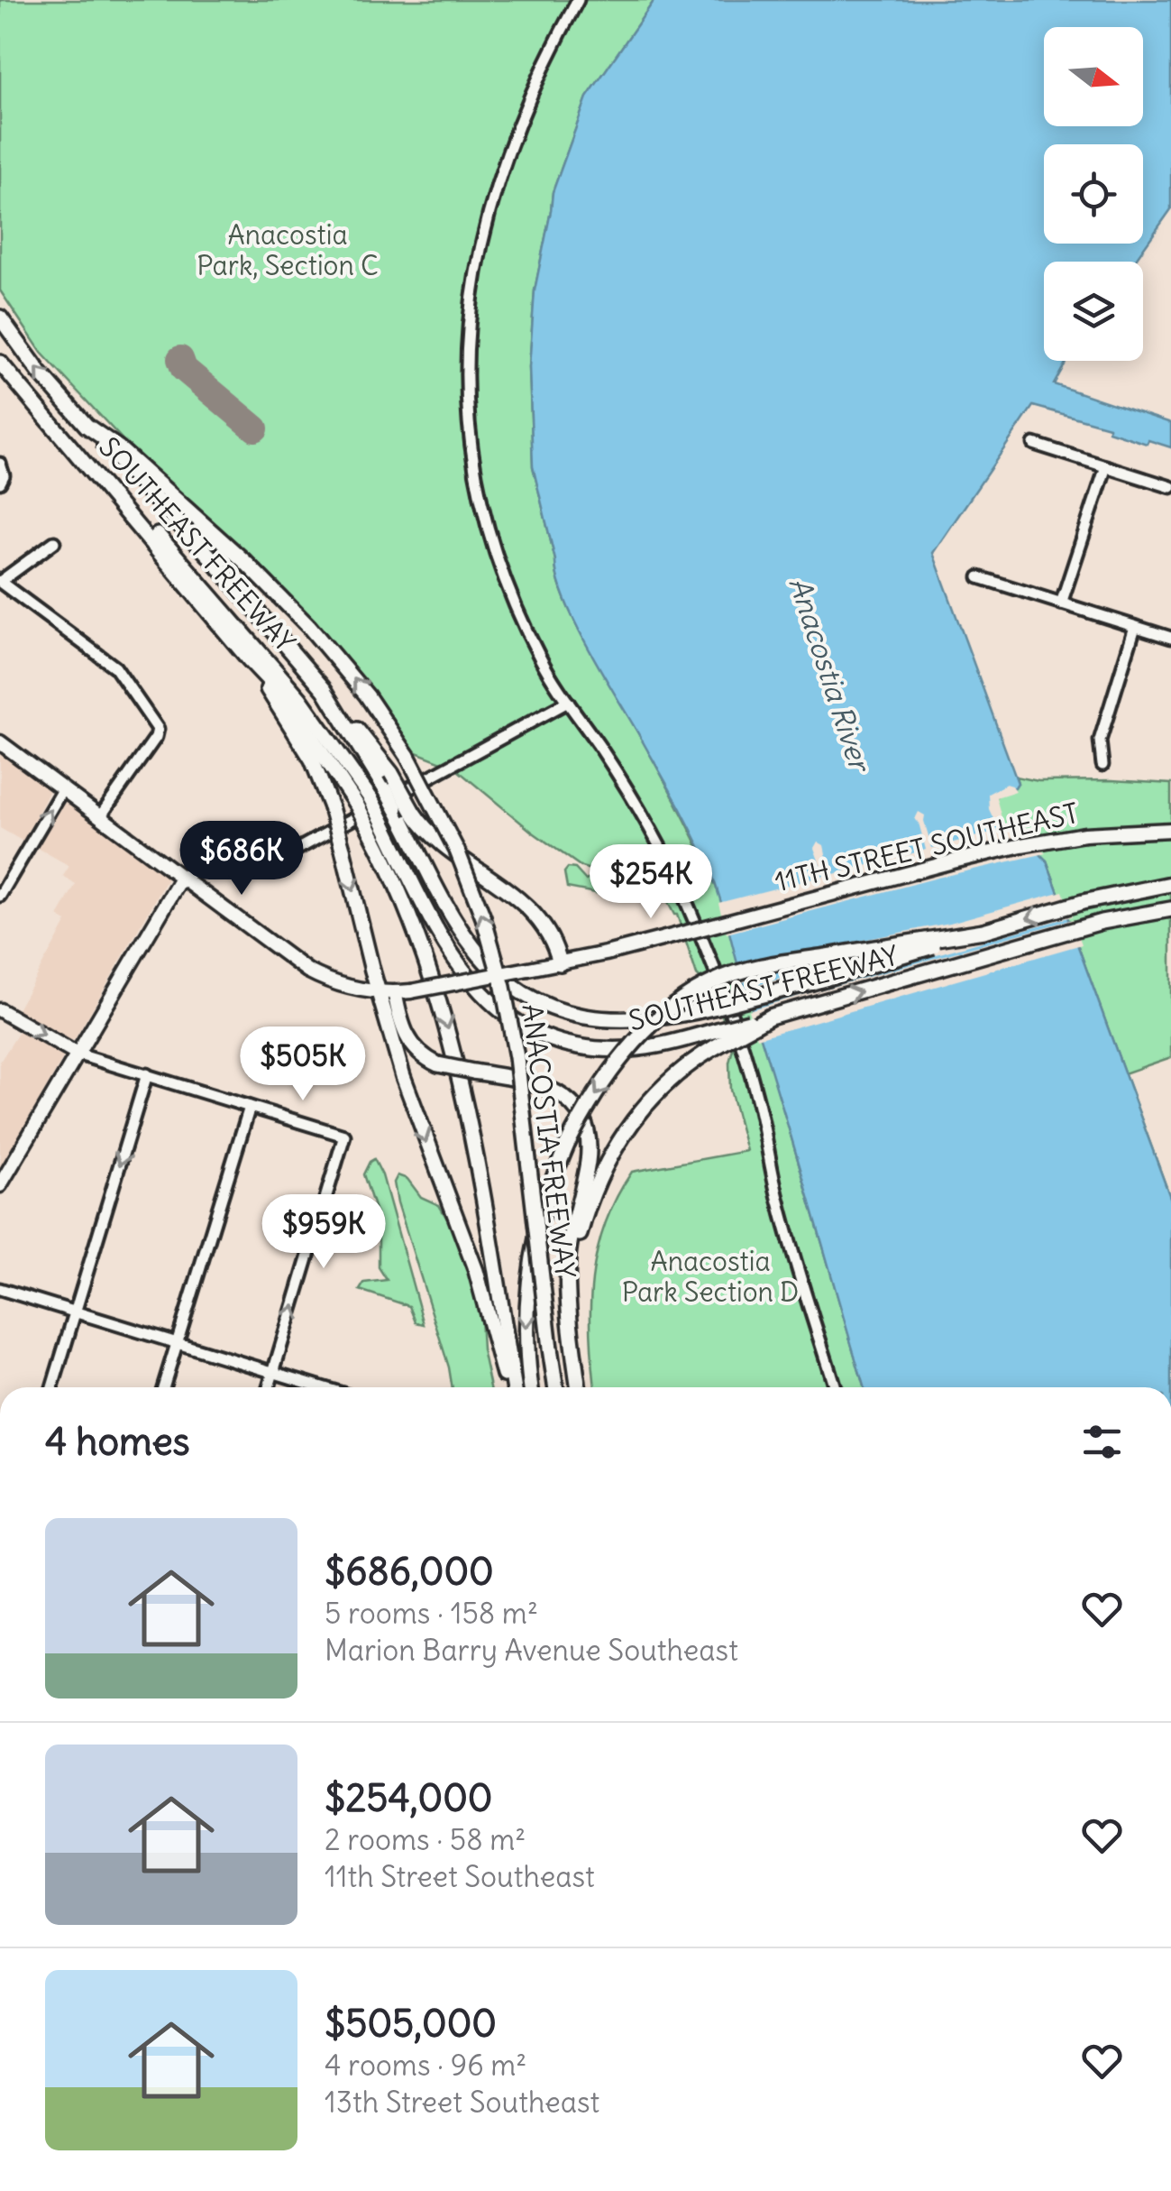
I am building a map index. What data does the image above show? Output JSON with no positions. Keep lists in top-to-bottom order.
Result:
{
  "streets": {
    "highway": ["SOUTHEAST FREEWAY", "ANACOSTIA FREEWAY"],
    "main road": ["11TH STREET SOUTHEAST"]
  },
  "crossings": [
    ["SOUTHEAST FREEWAY", "ANACOSTIA FREEWAY"]
  ],
  "water": ["Anacostia River"],
  "parks": ["Anacostia Park, Section C", "Anacostia Park Section D"],
  "north": "right",
  "page": {
    "price": [
      "$686K",
      "$254K",
      "$505K",
      "$959K"
    ],
    "heading": "4 homes",
    "list": [
      {
        "name": "$686,000",
        "note": "5 rooms · 158 m² · Marion Barry Avenue Southeast"
      },
      {
        "name": "$254,000",
        "note": "2 rooms · 58 m² · 11th Street Southeast"
      },
      {
        "name": "$505,000",
        "note": "4 rooms · 96 m² · 13th Street Southeast"
      }
    ]
  }
}
